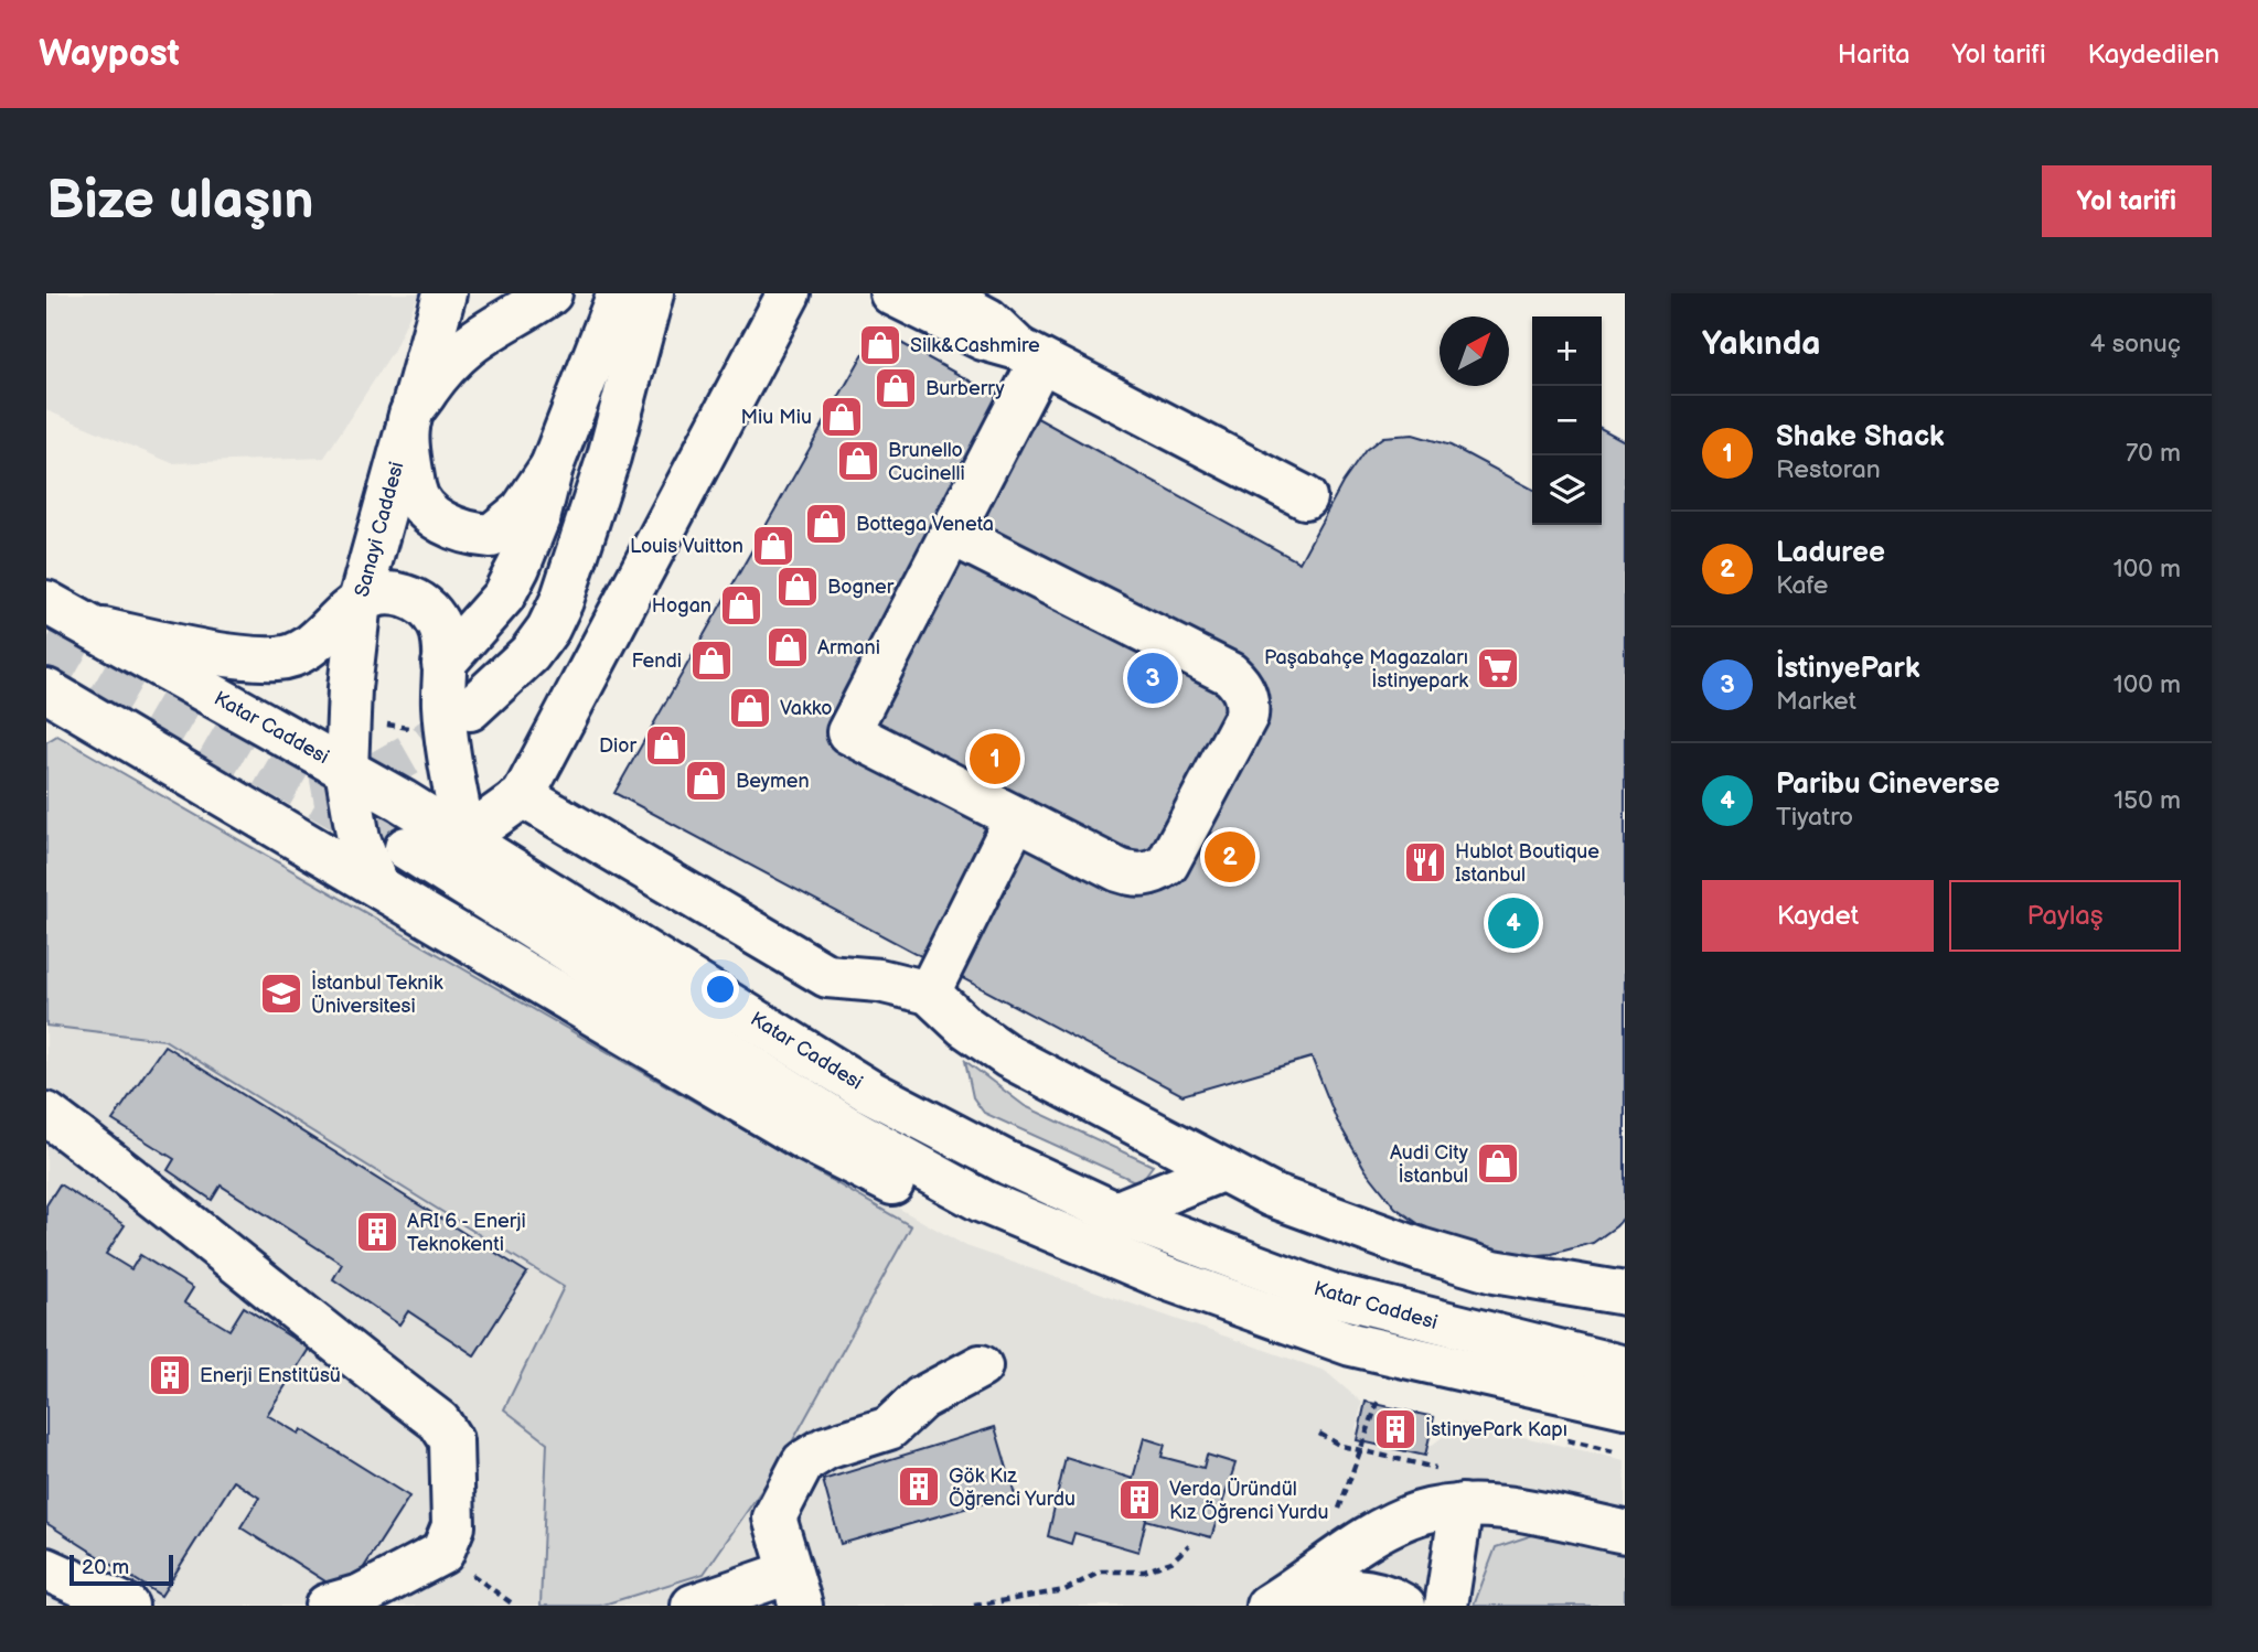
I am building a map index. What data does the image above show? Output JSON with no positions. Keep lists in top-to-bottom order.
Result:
{
  "streets": {
    "main road": ["Sanayi Caddesi", "Katar Caddesi"]
  },
  "crossings": [
    ["Sanayi Caddesi", "Katar Caddesi"]
  ],
  "places": {
    "shop": [
      "Silk&Cashmire",
      "Burberry",
      "Miu Miu",
      "Brunello Cucinelli",
      "Bottega Veneta",
      "Louis Vuitton",
      "Bogner",
      "Hogan",
      "Armani",
      "Fendi",
      "Vakko",
      "Dior",
      "Beymen",
      "Audi City İstanbul"
    ],
    "supermarket": ["Paşabahçe Magazaları İstinyepark"],
    "restaurant": ["Hublot Boutique Istanbul"],
    "school or university": ["İstanbul Teknik Üniversitesi"],
    "building": [
      "ARI 6 - Enerji Teknokenti",
      "Enerji Enstitüsü",
      "İstinyePark Kapı",
      "Gök Kız Öğrenci Yurdu",
      "Verda Üründül Kız Öğrenci Yurdu"
    ]
  },
  "scale_bar": "20 m",
  "north": "top right",
  "page": {
    "header": "Waypost",
    "nav": ["Harita", "Yol tarifi", "Kaydedilen"],
    "buttons": [
      "Yol tarifi",
      ["Kaydet", "Paylaş"]
    ],
    "title": "Bize ulaşın",
    "heading": ["Yakında", "4 sonuç"],
    "map_buttons": ["+", "−"],
    "list": [
      {
        "mark": "1",
        "name": "Shake Shack",
        "note": "Restoran",
        "value": "70 m"
      },
      {
        "mark": "2",
        "name": "Laduree",
        "note": "Kafe",
        "value": "100 m"
      },
      {
        "mark": "3",
        "name": "İstinyePark",
        "note": "Market",
        "value": "100 m"
      },
      {
        "mark": "4",
        "name": "Paribu Cineverse",
        "note": "Tiyatro",
        "value": "150 m"
      }
    ],
    "pins": [
      "3",
      "1",
      "2",
      "4"
    ],
    "scale": "20 m"
  }
}
